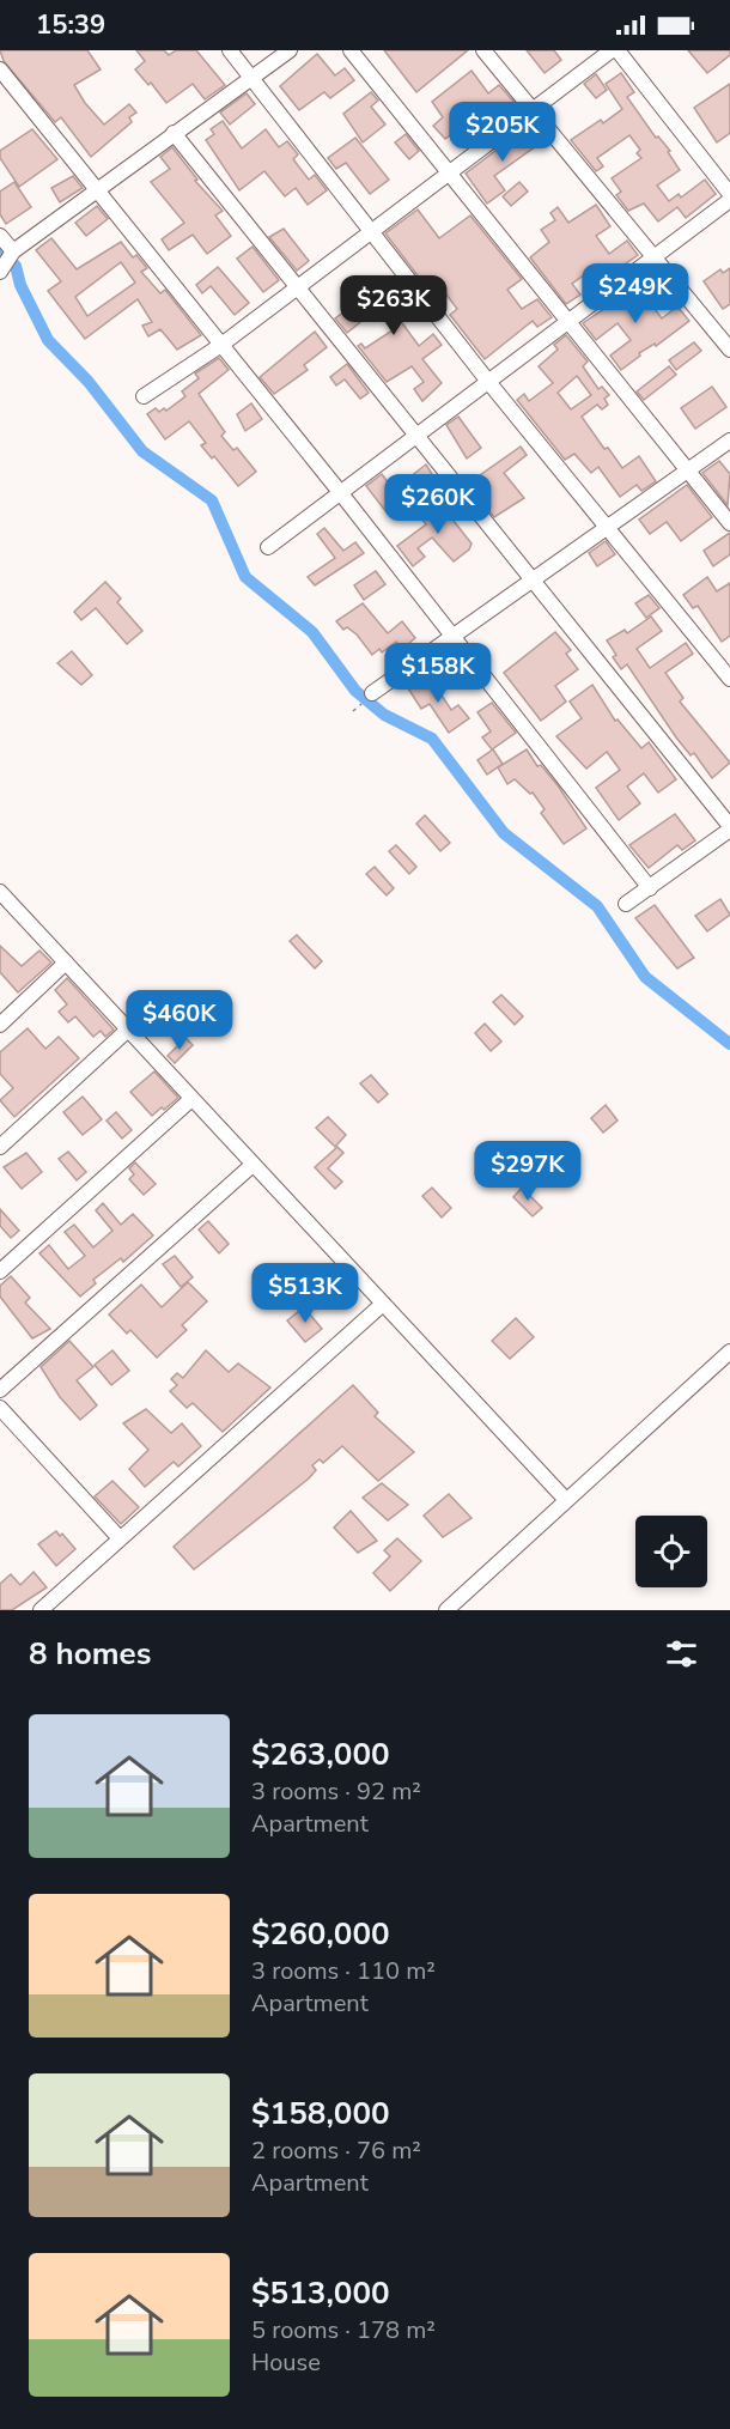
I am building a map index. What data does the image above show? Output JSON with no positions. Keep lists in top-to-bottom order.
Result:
{
  "page": {
    "status": "15:39",
    "price": [
      "$205K",
      "$249K",
      "$263K",
      "$260K",
      "$158K",
      "$460K",
      "$297K",
      "$513K"
    ],
    "heading": "8 homes",
    "list": [
      {
        "name": "$263,000",
        "note": "3 rooms · 92 m² · Apartment"
      },
      {
        "name": "$260,000",
        "note": "3 rooms · 110 m² · Apartment"
      },
      {
        "name": "$158,000",
        "note": "2 rooms · 76 m² · Apartment"
      },
      {
        "name": "$513,000",
        "note": "5 rooms · 178 m² · House"
      }
    ]
  }
}
